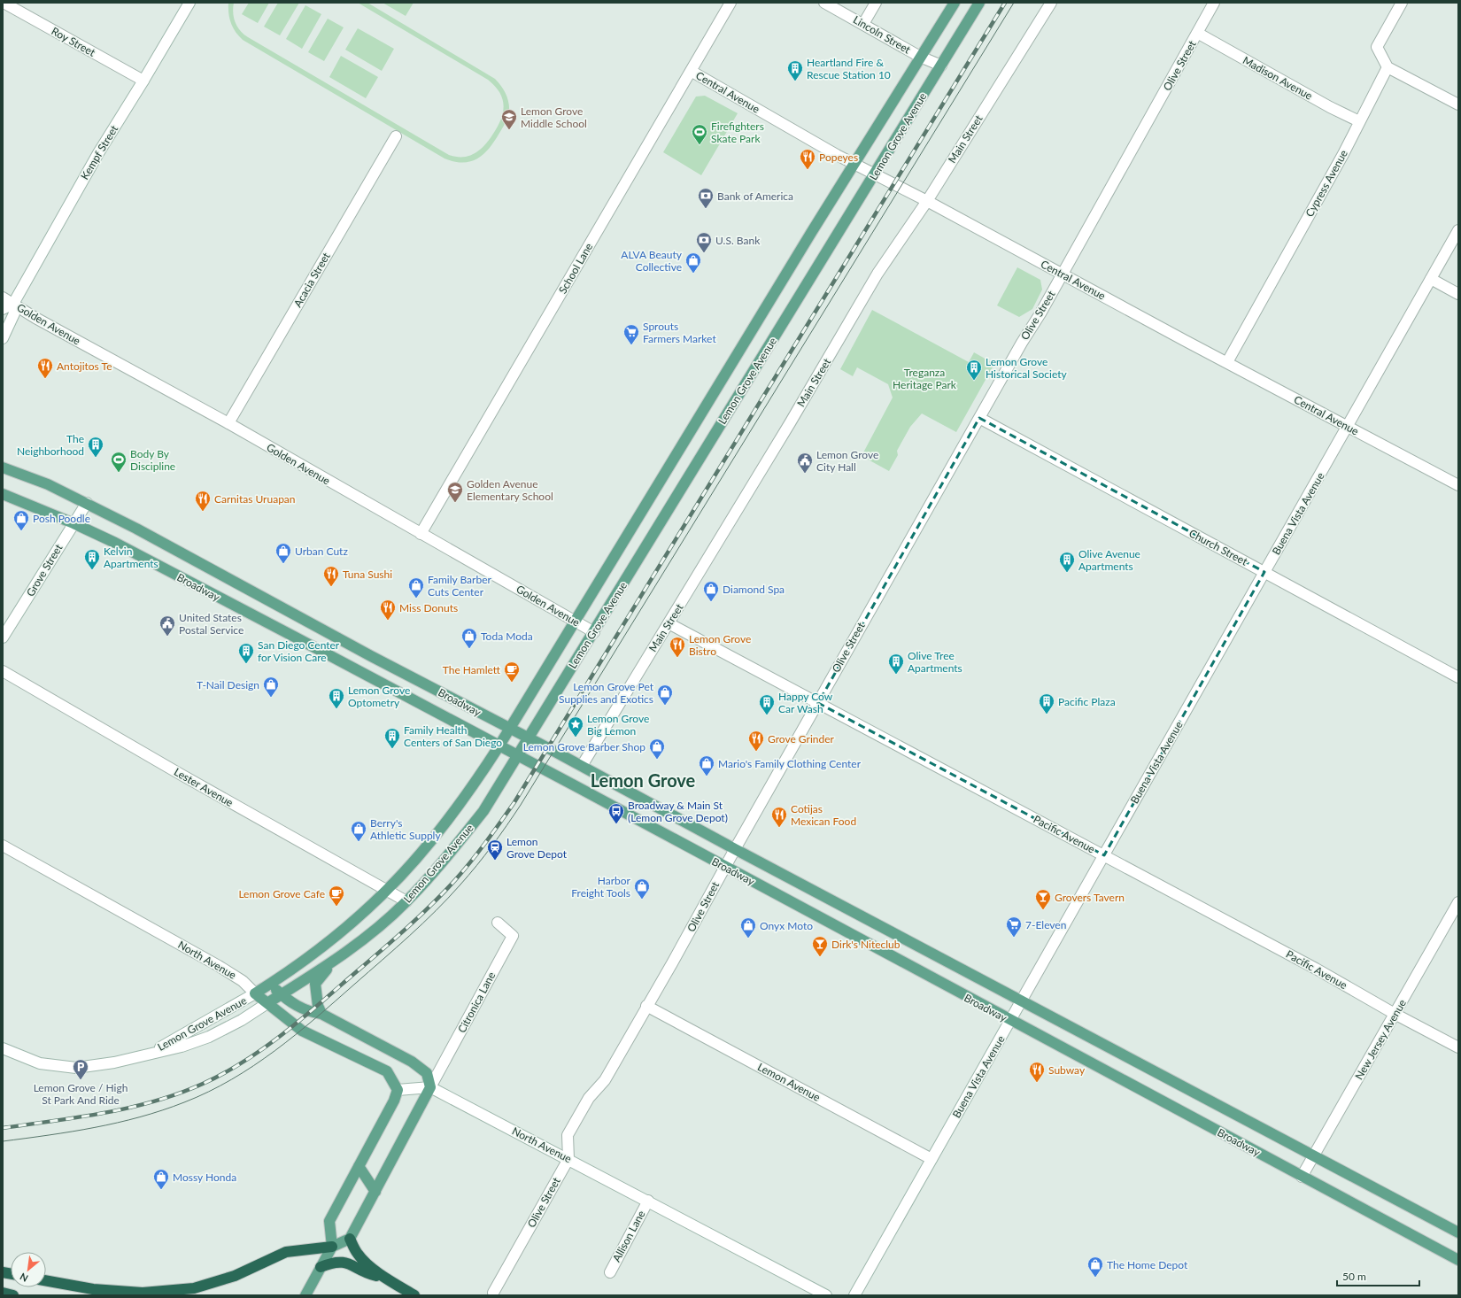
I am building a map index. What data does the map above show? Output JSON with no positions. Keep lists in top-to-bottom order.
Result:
{
  "streets": {
    "main road": ["Lemon Grove Avenue", "Broadway", "North Avenue"],
    "street": [
      "Lincoln Street",
      "Roy Street",
      "Olive Street",
      "Madison Avenue",
      "Central Avenue",
      "Main Street",
      "Kempf Street",
      "Cypress Avenue",
      "School Lane",
      "Acacia Street",
      "Golden Avenue",
      "Buena Vista Avenue",
      "Church Street",
      "Grove Street",
      "Lester Avenue",
      "Pacific Avenue",
      "Citronica Lane",
      "New Jersey Avenue",
      "Lemon Avenue",
      "Allison Lane"
    ]
  },
  "crossings": [
    ["Lincoln Street", "Lemon Grove Avenue"],
    ["Roy Street", "Kempf Street"],
    ["Olive Street", "Madison Avenue"],
    ["Olive Street", "Central Avenue"],
    ["Olive Street", "Church Street"],
    ["Olive Street", "Broadway"],
    ["Olive Street", "Pacific Avenue"],
    ["Olive Street", "North Avenue"],
    ["Olive Street", "Lemon Avenue"],
    ["Madison Avenue", "Cypress Avenue"],
    ["Central Avenue", "Lemon Grove Avenue"],
    ["Central Avenue", "Main Street"],
    ["Central Avenue", "Cypress Avenue"],
    ["Central Avenue", "School Lane"],
    ["Central Avenue", "Buena Vista Avenue"],
    ["Lemon Grove Avenue", "Golden Avenue"],
    ["Lemon Grove Avenue", "Broadway"],
    ["Lemon Grove Avenue", "Lester Avenue"],
    ["Lemon Grove Avenue", "North Avenue"],
    ["Main Street", "Broadway"],
    ["Main Street", "Pacific Avenue"],
    ["Kempf Street", "Golden Avenue"],
    ["School Lane", "Golden Avenue"],
    ["Acacia Street", "Golden Avenue"],
    ["Buena Vista Avenue", "Church Street"],
    ["Buena Vista Avenue", "Broadway"],
    ["Buena Vista Avenue", "Pacific Avenue"],
    ["Buena Vista Avenue", "Lemon Avenue"],
    ["Grove Street", "Broadway"],
    ["Broadway", "New Jersey Avenue"],
    ["Pacific Avenue", "New Jersey Avenue"],
    ["North Avenue", "Citronica Lane"],
    ["North Avenue", "Allison Lane"]
  ],
  "districts": ["Lemon Grove"],
  "parks": ["Treganza Heritage Park"],
  "places": {
    "building": [
      "Heartland Fire & Rescue Station 10",
      "Lemon Grove Historical Society",
      "The Neighborhood",
      "Kelvin Apartments",
      "Olive Avenue Apartments",
      "San Diego Center for Vision Care",
      "Olive Tree Apartments",
      "Lemon Grove Optometry",
      "Pacific Plaza",
      "Happy Cow Car Wash",
      "Family Health Centers of San Diego"
    ],
    "school or university": ["Lemon Grove Middle School", "Golden Avenue Elementary School"],
    "sports": ["Firefighters Skate Park", "Body By Discipline"],
    "restaurant": [
      "Popeyes",
      "Antojitos Te",
      "Carnitas Uruapan",
      "Tuna Sushi",
      "Miss Donuts",
      "Lemon Grove Bistro",
      "Grove Grinder",
      "Cotijas Mexican Food",
      "Subway"
    ],
    "bank": ["Bank of America", "U.S. Bank"],
    "shop": [
      "ALVA Beauty Collective",
      "Posh Poodle",
      "Urban Cutz",
      "Family Barber Cuts Center",
      "Diamond Spa",
      "Toda Moda",
      "T-Nail Design",
      "Lemon Grove Pet Supplies and Exotics",
      "Lemon Grove Barber Shop",
      "Mario's Family Clothing Center",
      "Berry's Athletic Supply",
      "Harbor Freight Tools",
      "Onyx Moto",
      "Mossy Honda",
      "The Home Depot"
    ],
    "supermarket": ["Sprouts Farmers Market", "7-Eleven"],
    "public building": ["Lemon Grove City Hall", "United States Postal Service"],
    "cafe": ["The Hamlett", "Lemon Grove Cafe"],
    "place": ["Lemon Grove Big Lemon"],
    "bus stop": ["Broadway & Main St (Lemon Grove Depot)"],
    "station": ["Lemon Grove Depot"],
    "bar": ["Grovers Tavern", "Dirk's Niteclub"],
    "parking": ["Lemon Grove / High St Park And Ride"]
  },
  "scale_bar": "50 m",
  "north": "bottom left"
}
